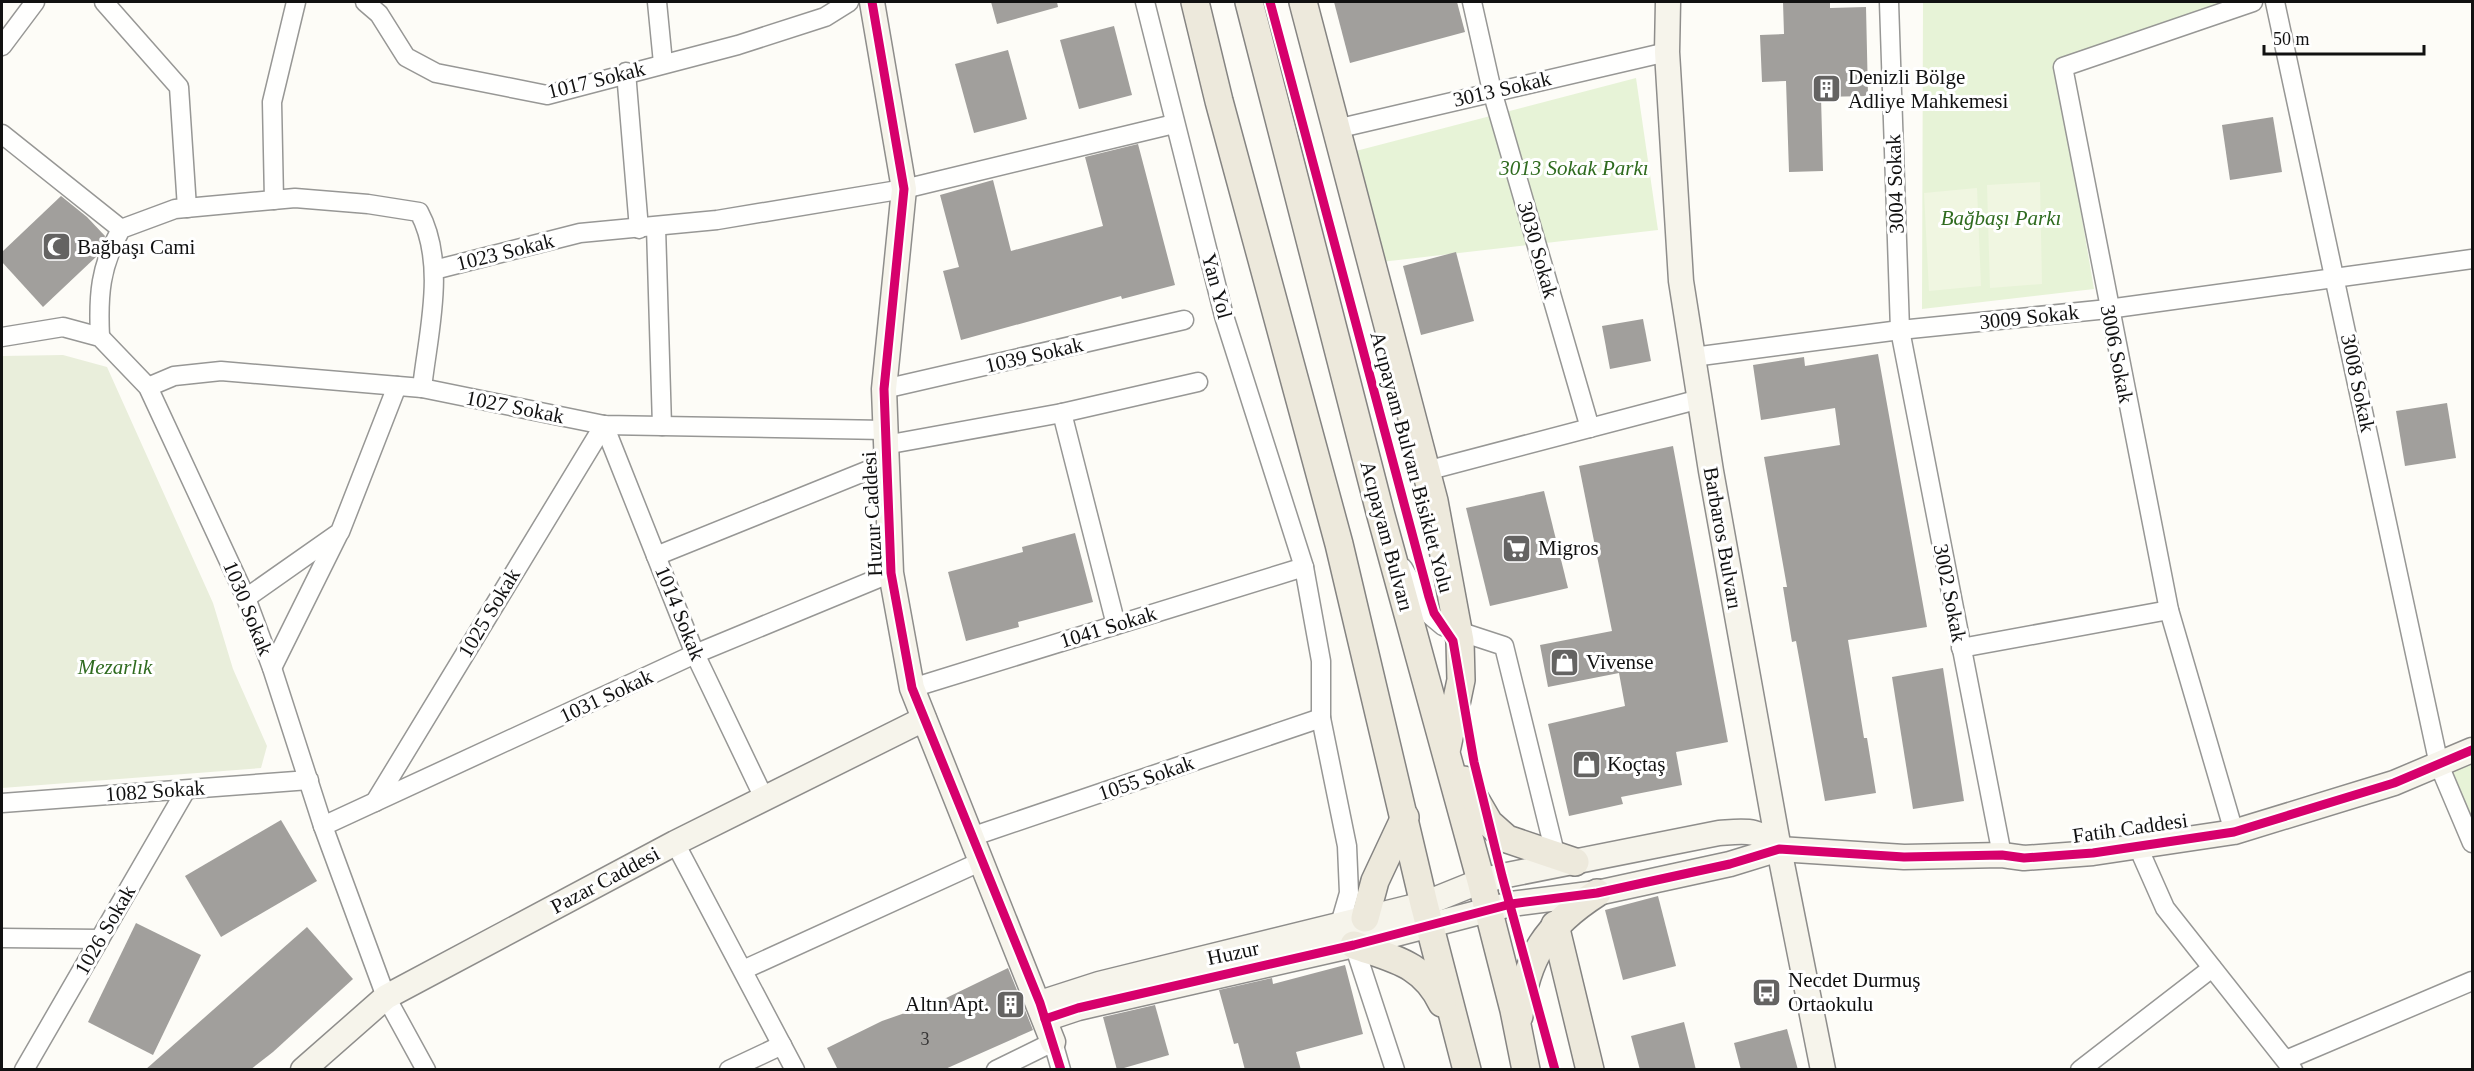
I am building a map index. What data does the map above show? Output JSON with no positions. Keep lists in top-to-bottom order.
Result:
{
  "streets": {
    "main road": ["Acıpayam Bulvarı"],
    "street": [
      "1017 Sokak",
      "3013 Sokak",
      "3004 Sokak",
      "3030 Sokak",
      "1023 Sokak",
      "Yan Yol",
      "3009 Sokak",
      "3006 Sokak",
      "1039 Sokak",
      "3008 Sokak",
      "1027 Sokak",
      "Huzur Caddesi",
      "Barbaros Bulvarı",
      "3002 Sokak",
      "1030 Sokak",
      "1025 Sokak",
      "1014 Sokak",
      "1041 Sokak",
      "1031 Sokak",
      "1055 Sokak",
      "1082 Sokak",
      "Fatih Caddesi",
      "Pazar Caddesi",
      "1026 Sokak",
      "Huzur"
    ],
    "cycle path": ["Acıpayam Bulvarı Bisiklet Yolu"]
  },
  "crossings": [
    ["3013 Sokak", "3030 Sokak"],
    ["3013 Sokak", "Barbaros Bulvarı"],
    ["3004 Sokak", "3009 Sokak"],
    ["3004 Sokak", "3002 Sokak"],
    ["1023 Sokak", "Yan Yol"],
    ["1023 Sokak", "Huzur Caddesi"],
    ["Yan Yol", "1041 Sokak"],
    ["Yan Yol", "1055 Sokak"],
    ["Yan Yol", "Huzur"],
    ["3009 Sokak", "3006 Sokak"],
    ["3009 Sokak", "3008 Sokak"],
    ["3009 Sokak", "Barbaros Bulvarı"],
    ["3009 Sokak", "3002 Sokak"],
    ["3006 Sokak", "Fatih Caddesi"],
    ["1039 Sokak", "Huzur Caddesi"],
    ["3008 Sokak", "Fatih Caddesi"],
    ["1027 Sokak", "Huzur Caddesi"],
    ["1027 Sokak", "1030 Sokak"],
    ["1027 Sokak", "1025 Sokak"],
    ["1027 Sokak", "1014 Sokak"],
    ["Huzur Caddesi", "1041 Sokak"],
    ["Huzur Caddesi", "1031 Sokak"],
    ["Huzur Caddesi", "1055 Sokak"],
    ["Huzur Caddesi", "Pazar Caddesi"],
    ["Huzur Caddesi", "Huzur"],
    ["Barbaros Bulvarı", "Fatih Caddesi"],
    ["3002 Sokak", "Fatih Caddesi"],
    ["1030 Sokak", "1031 Sokak"],
    ["1030 Sokak", "1082 Sokak"],
    ["1030 Sokak", "Pazar Caddesi"],
    ["1025 Sokak", "1014 Sokak"],
    ["1025 Sokak", "1031 Sokak"],
    ["1014 Sokak", "1031 Sokak"],
    ["1014 Sokak", "Pazar Caddesi"],
    ["1082 Sokak", "1026 Sokak"]
  ],
  "parks": ["3013 Sokak Parkı", "Bağbaşı Parkı", "Mezarlık"],
  "places": {
    "building": ["Denizli Bölge Adliye Mahkemesi", "Altın Apt."],
    "mosque": ["Bağbaşı Cami"],
    "supermarket": ["Migros"],
    "shop": ["Vivense", "Koçtaş"],
    "bus stop": ["Necdet Durmuş Ortaokulu"]
  },
  "house_numbers": ["3"],
  "scale_bar": "50 m"
}
